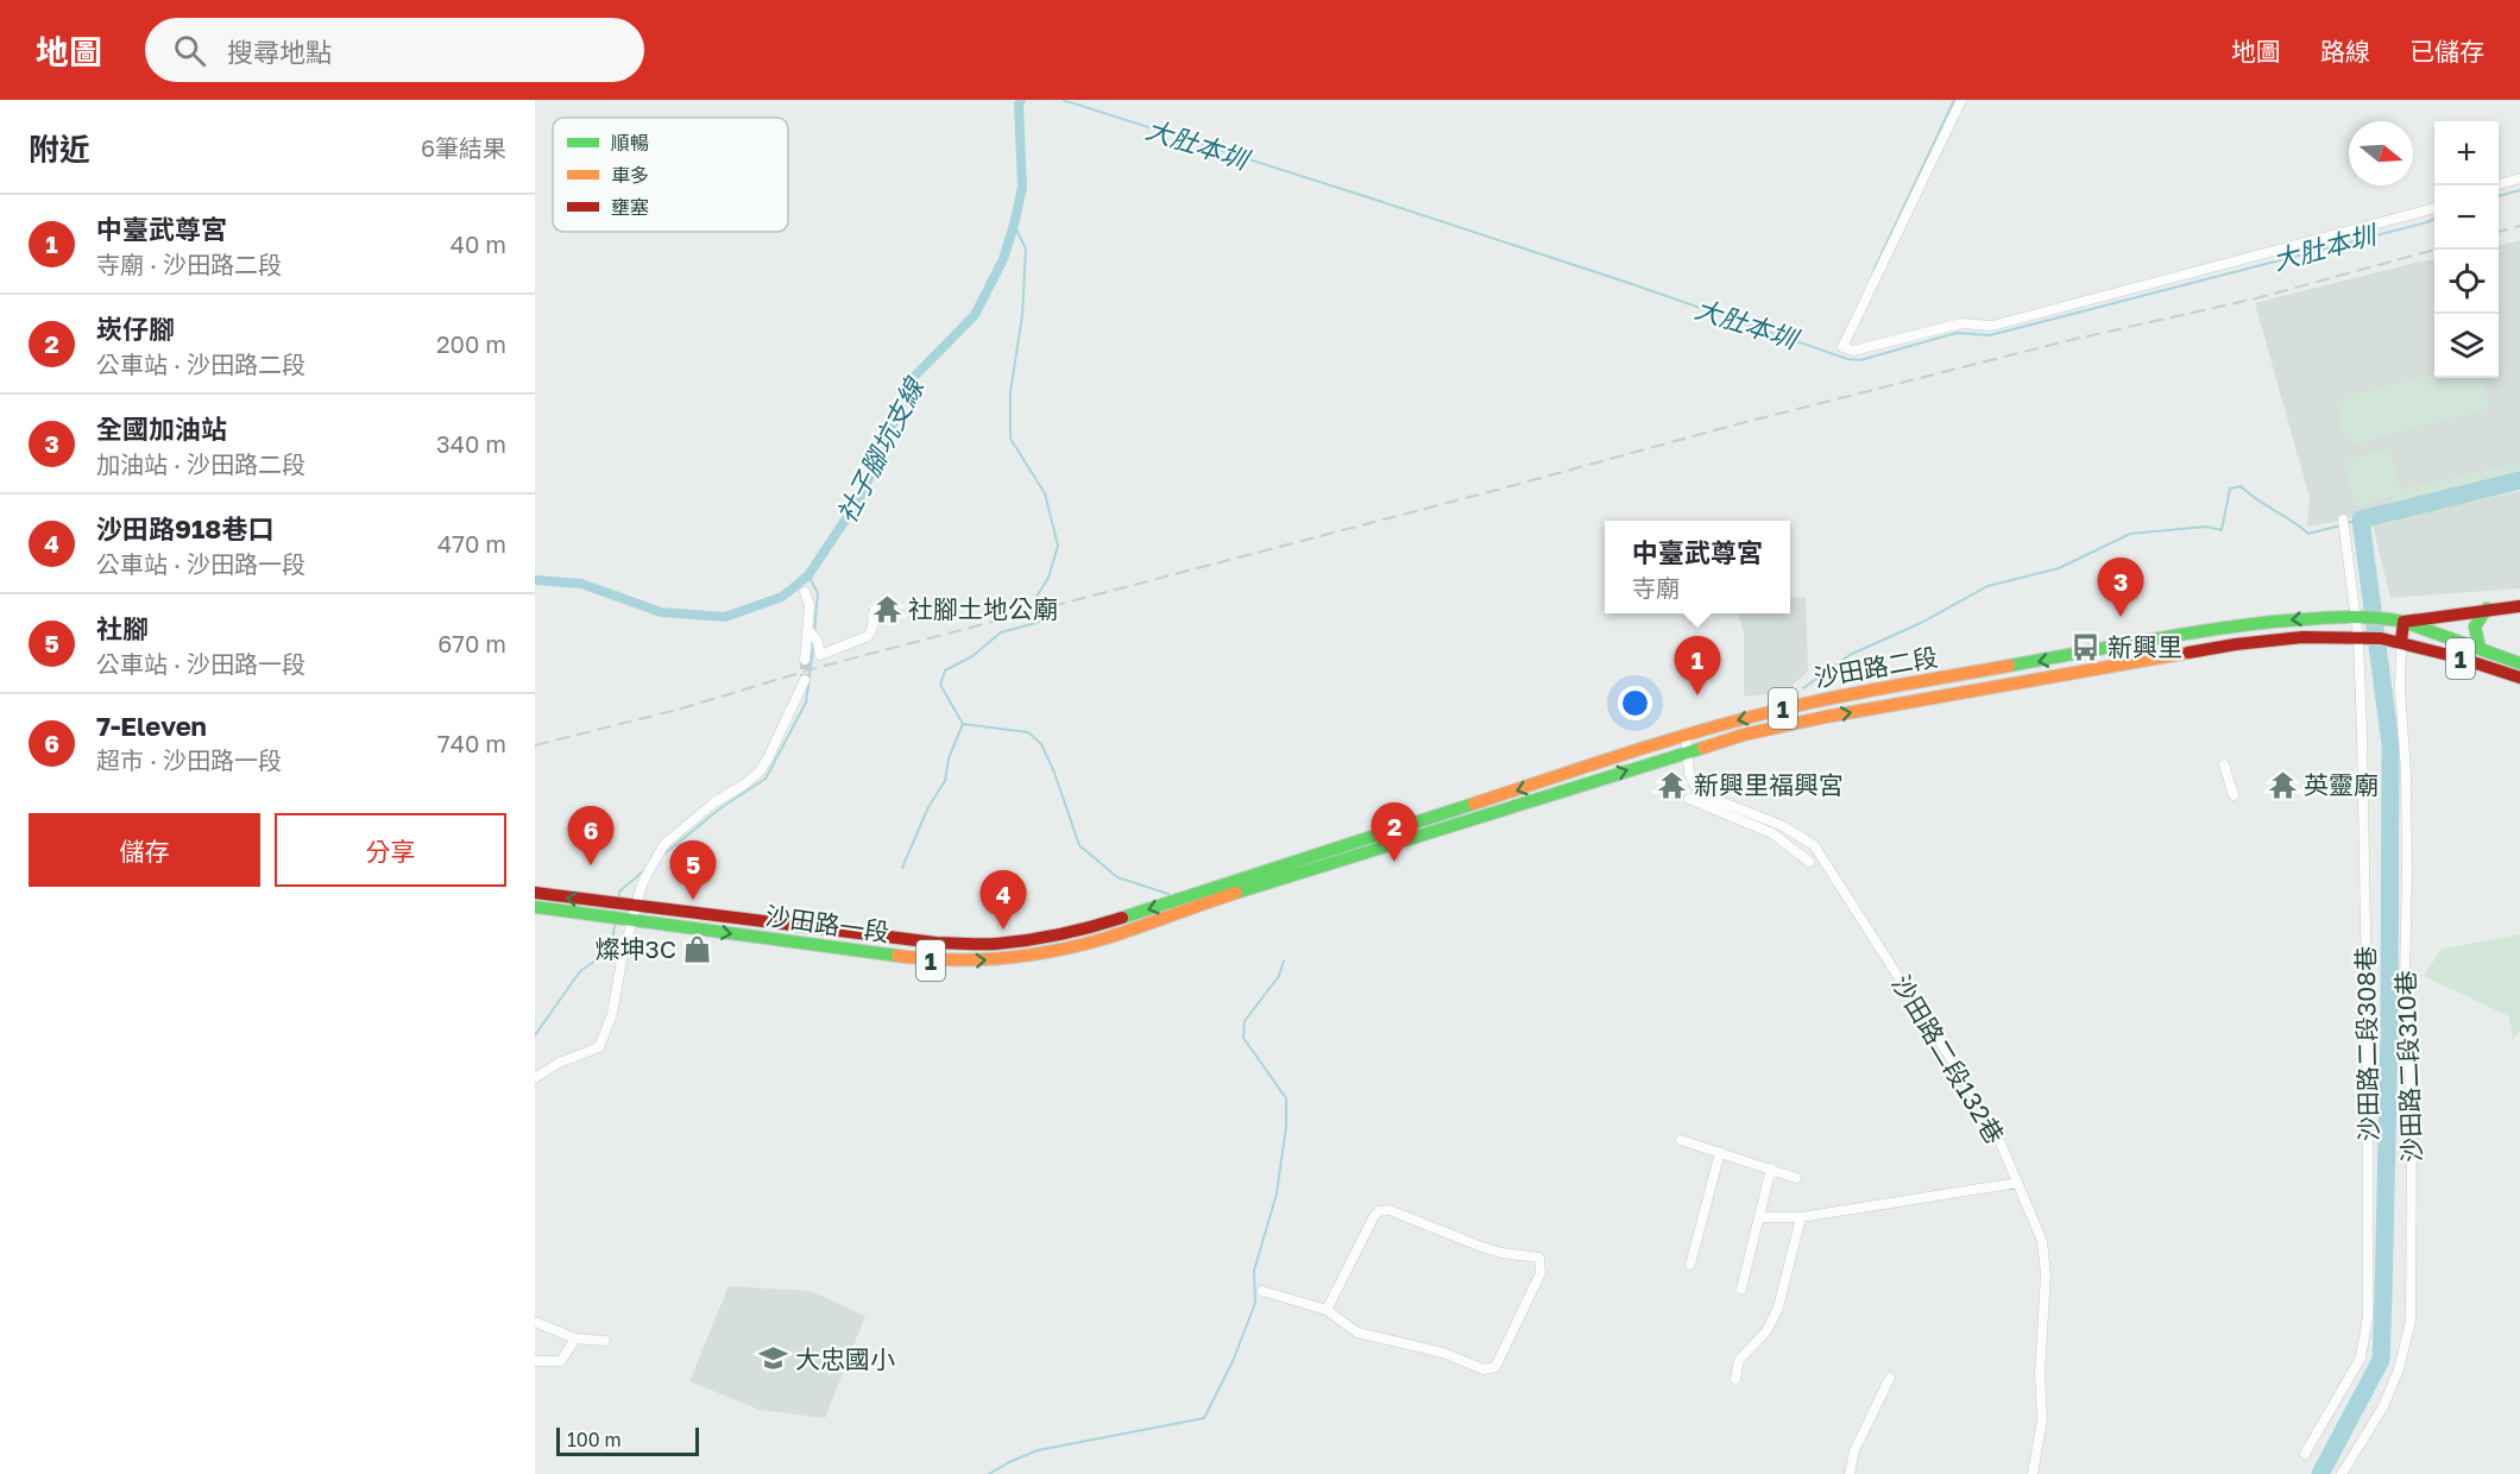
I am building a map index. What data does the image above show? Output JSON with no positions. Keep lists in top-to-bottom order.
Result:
{
  "streets": {
    "main road": ["1", "沙田路二段", "沙田路一段"],
    "street": ["沙田路二段308巷", "沙田路二段132巷", "沙田路二段310巷"]
  },
  "crossings": [
    ["1", "沙田路二段"],
    ["1", "沙田路一段"],
    ["1", "沙田路二段310巷"],
    ["沙田路二段", "沙田路一段"],
    ["沙田路二段", "沙田路二段308巷"],
    ["沙田路二段", "沙田路二段132巷"],
    ["沙田路二段", "沙田路二段310巷"]
  ],
  "water": ["大肚本圳", "社子腳坑支線"],
  "places": {
    "temple": ["社腳土地公廟", "新興里福興宮", "英靈廟"],
    "bus stop": ["新興里"],
    "shop": ["燦坤3C"],
    "school or university": ["大忠國小"]
  },
  "legend": ["順暢", "車多", "壅塞"],
  "scale_bar": "100 m",
  "north": "right",
  "page": {
    "header": "地圖",
    "search": "搜尋地點",
    "nav": ["地圖", "路線", "已儲存"],
    "heading": ["附近", "6筆結果"],
    "map_buttons": ["+", "−"],
    "list": [
      {
        "mark": "1",
        "name": "中臺武尊宮",
        "note": "寺廟 · 沙田路二段",
        "value": "40 m"
      },
      {
        "mark": "2",
        "name": "崁仔腳",
        "note": "公車站 · 沙田路二段",
        "value": "200 m"
      },
      {
        "mark": "3",
        "name": "全國加油站",
        "note": "加油站 · 沙田路二段",
        "value": "340 m"
      },
      {
        "mark": "4",
        "name": "沙田路918巷口",
        "note": "公車站 · 沙田路一段",
        "value": "470 m"
      },
      {
        "mark": "5",
        "name": "社腳",
        "note": "公車站 · 沙田路一段",
        "value": "670 m"
      },
      {
        "mark": "6",
        "name": "7-Eleven",
        "note": "超市 · 沙田路一段",
        "value": "740 m"
      }
    ],
    "popup": ["中臺武尊宮", "寺廟"],
    "pins": [
      "3",
      "1",
      "2",
      "6",
      "5",
      "4"
    ],
    "buttons": ["儲存", "分享"],
    "scale": "100 m"
  }
}
